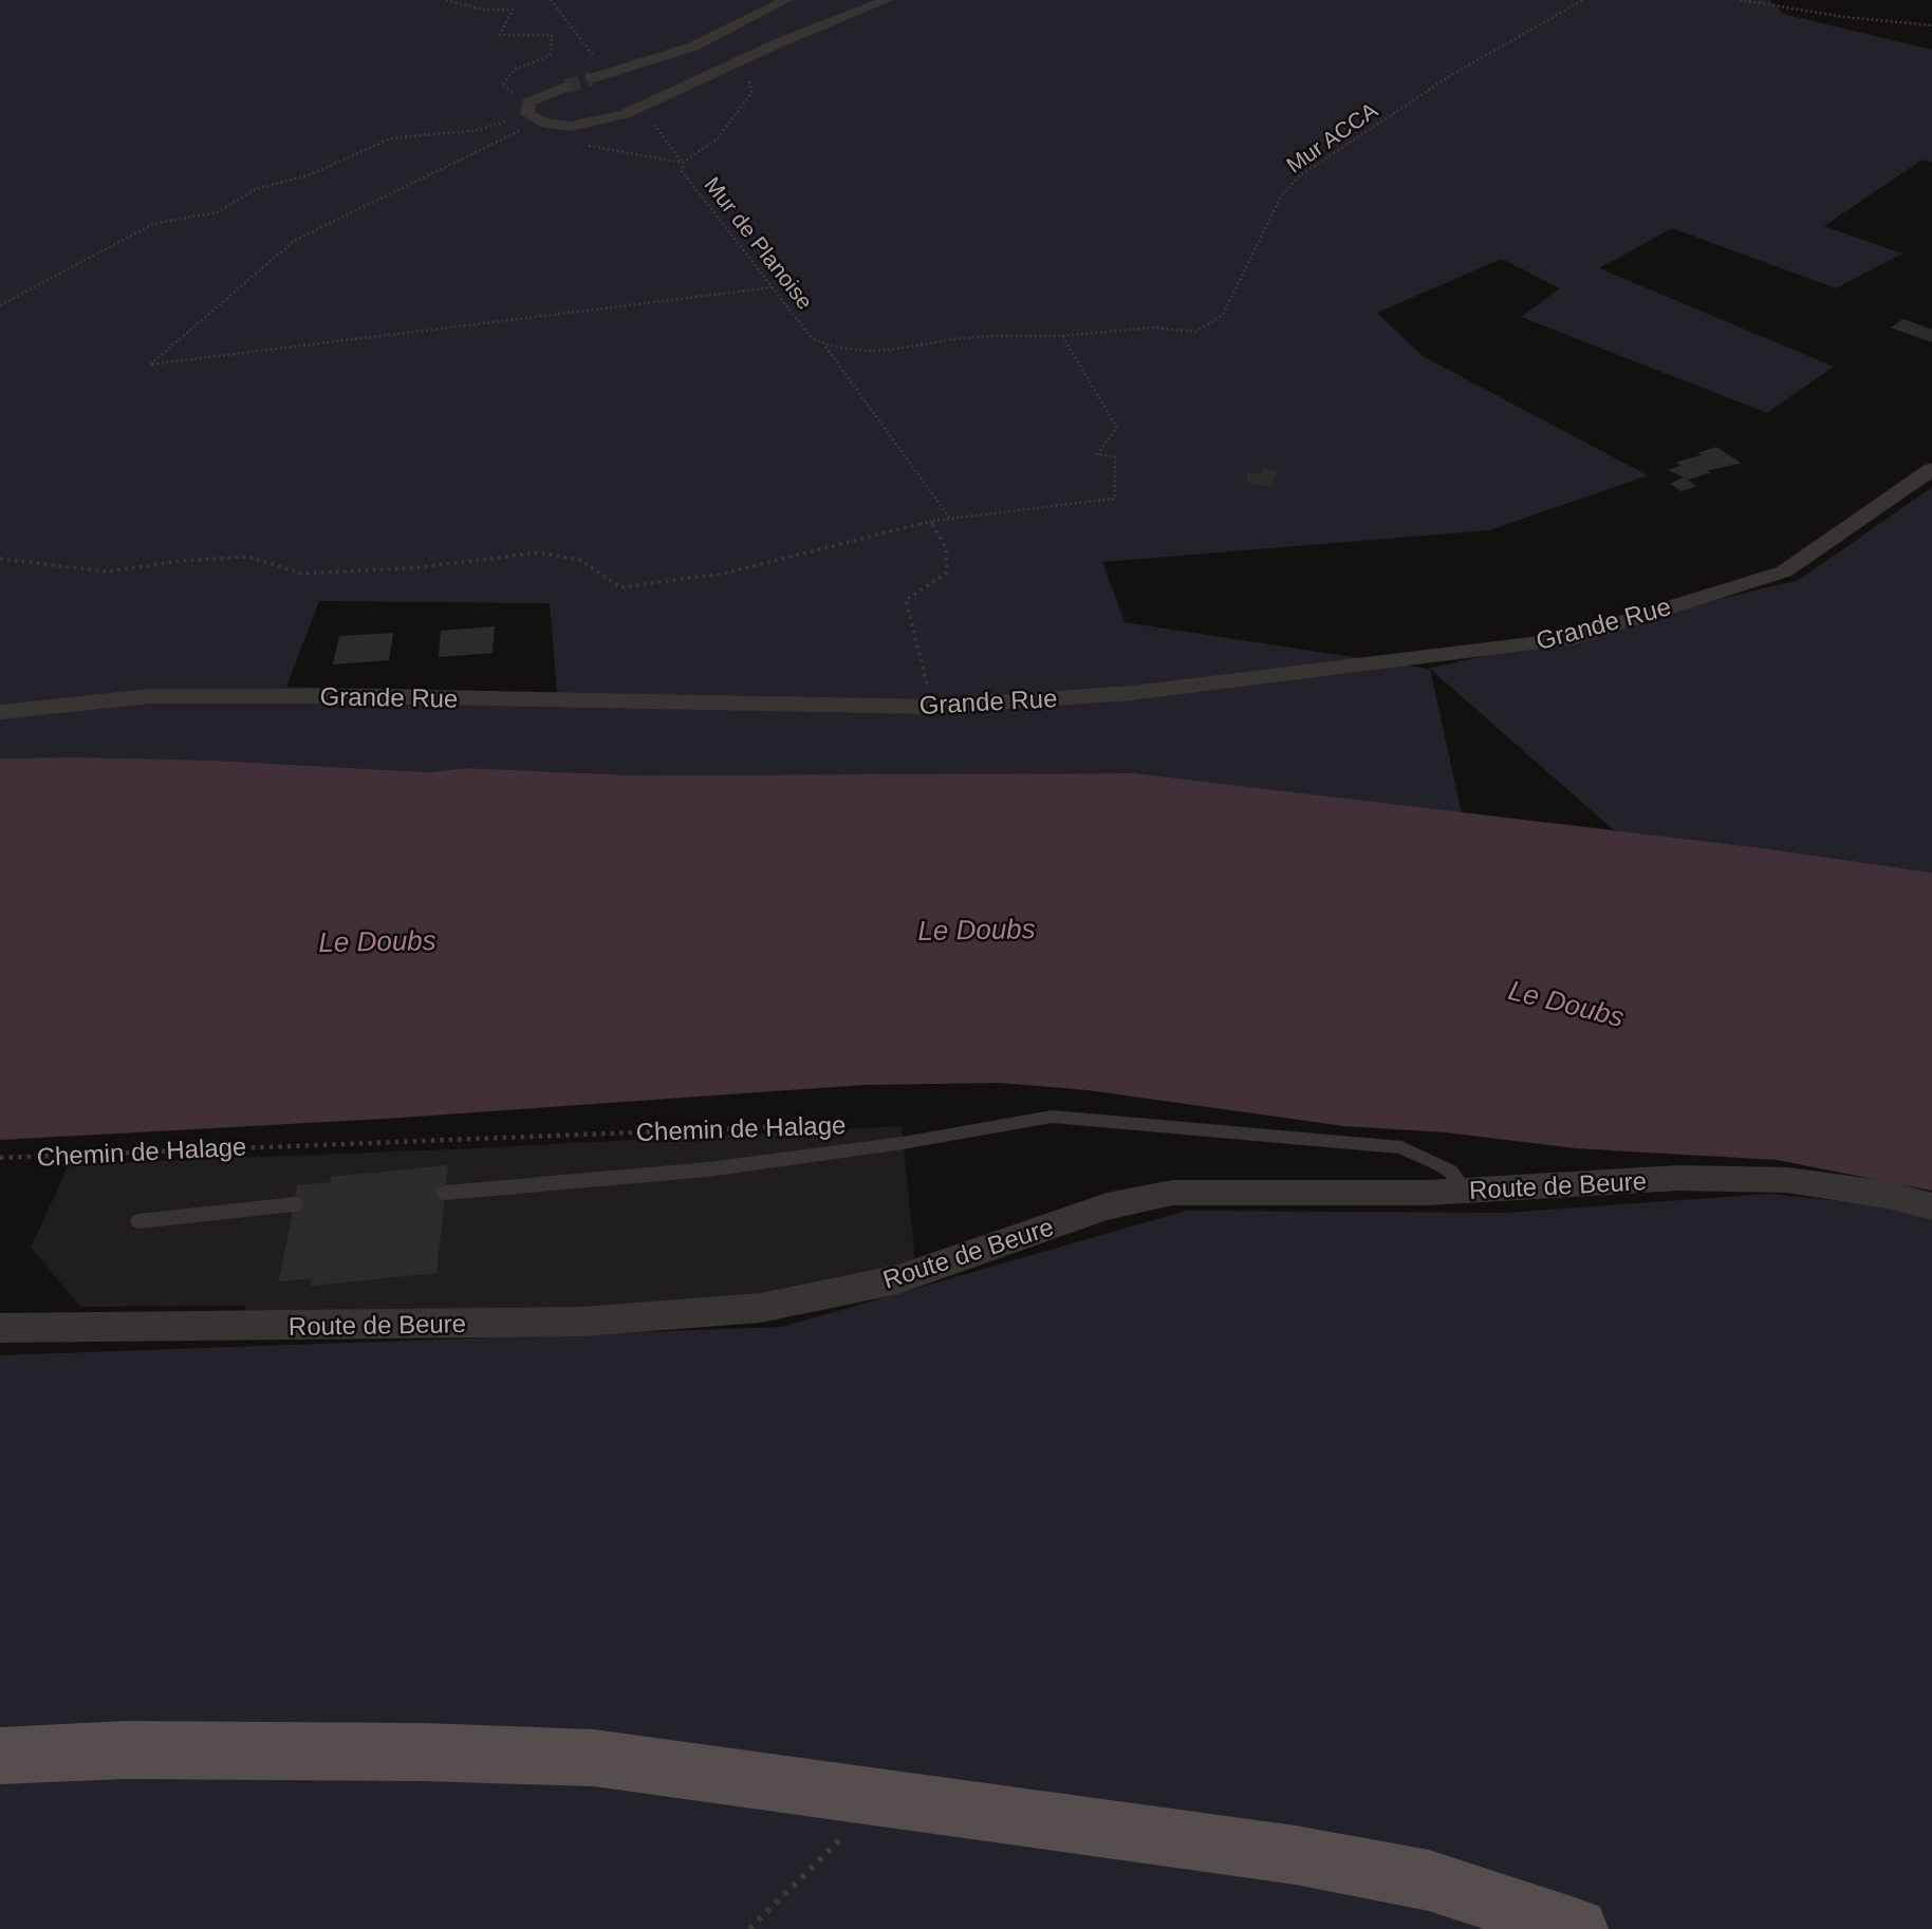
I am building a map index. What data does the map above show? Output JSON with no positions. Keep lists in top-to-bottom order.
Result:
{
  "streets": {
    "street": ["Grande Rue", "Route de Beure"],
    "path": ["Mur ACCA", "Mur de Planoise", "Chemin de Halage"]
  },
  "water": ["Le Doubs"]
}
